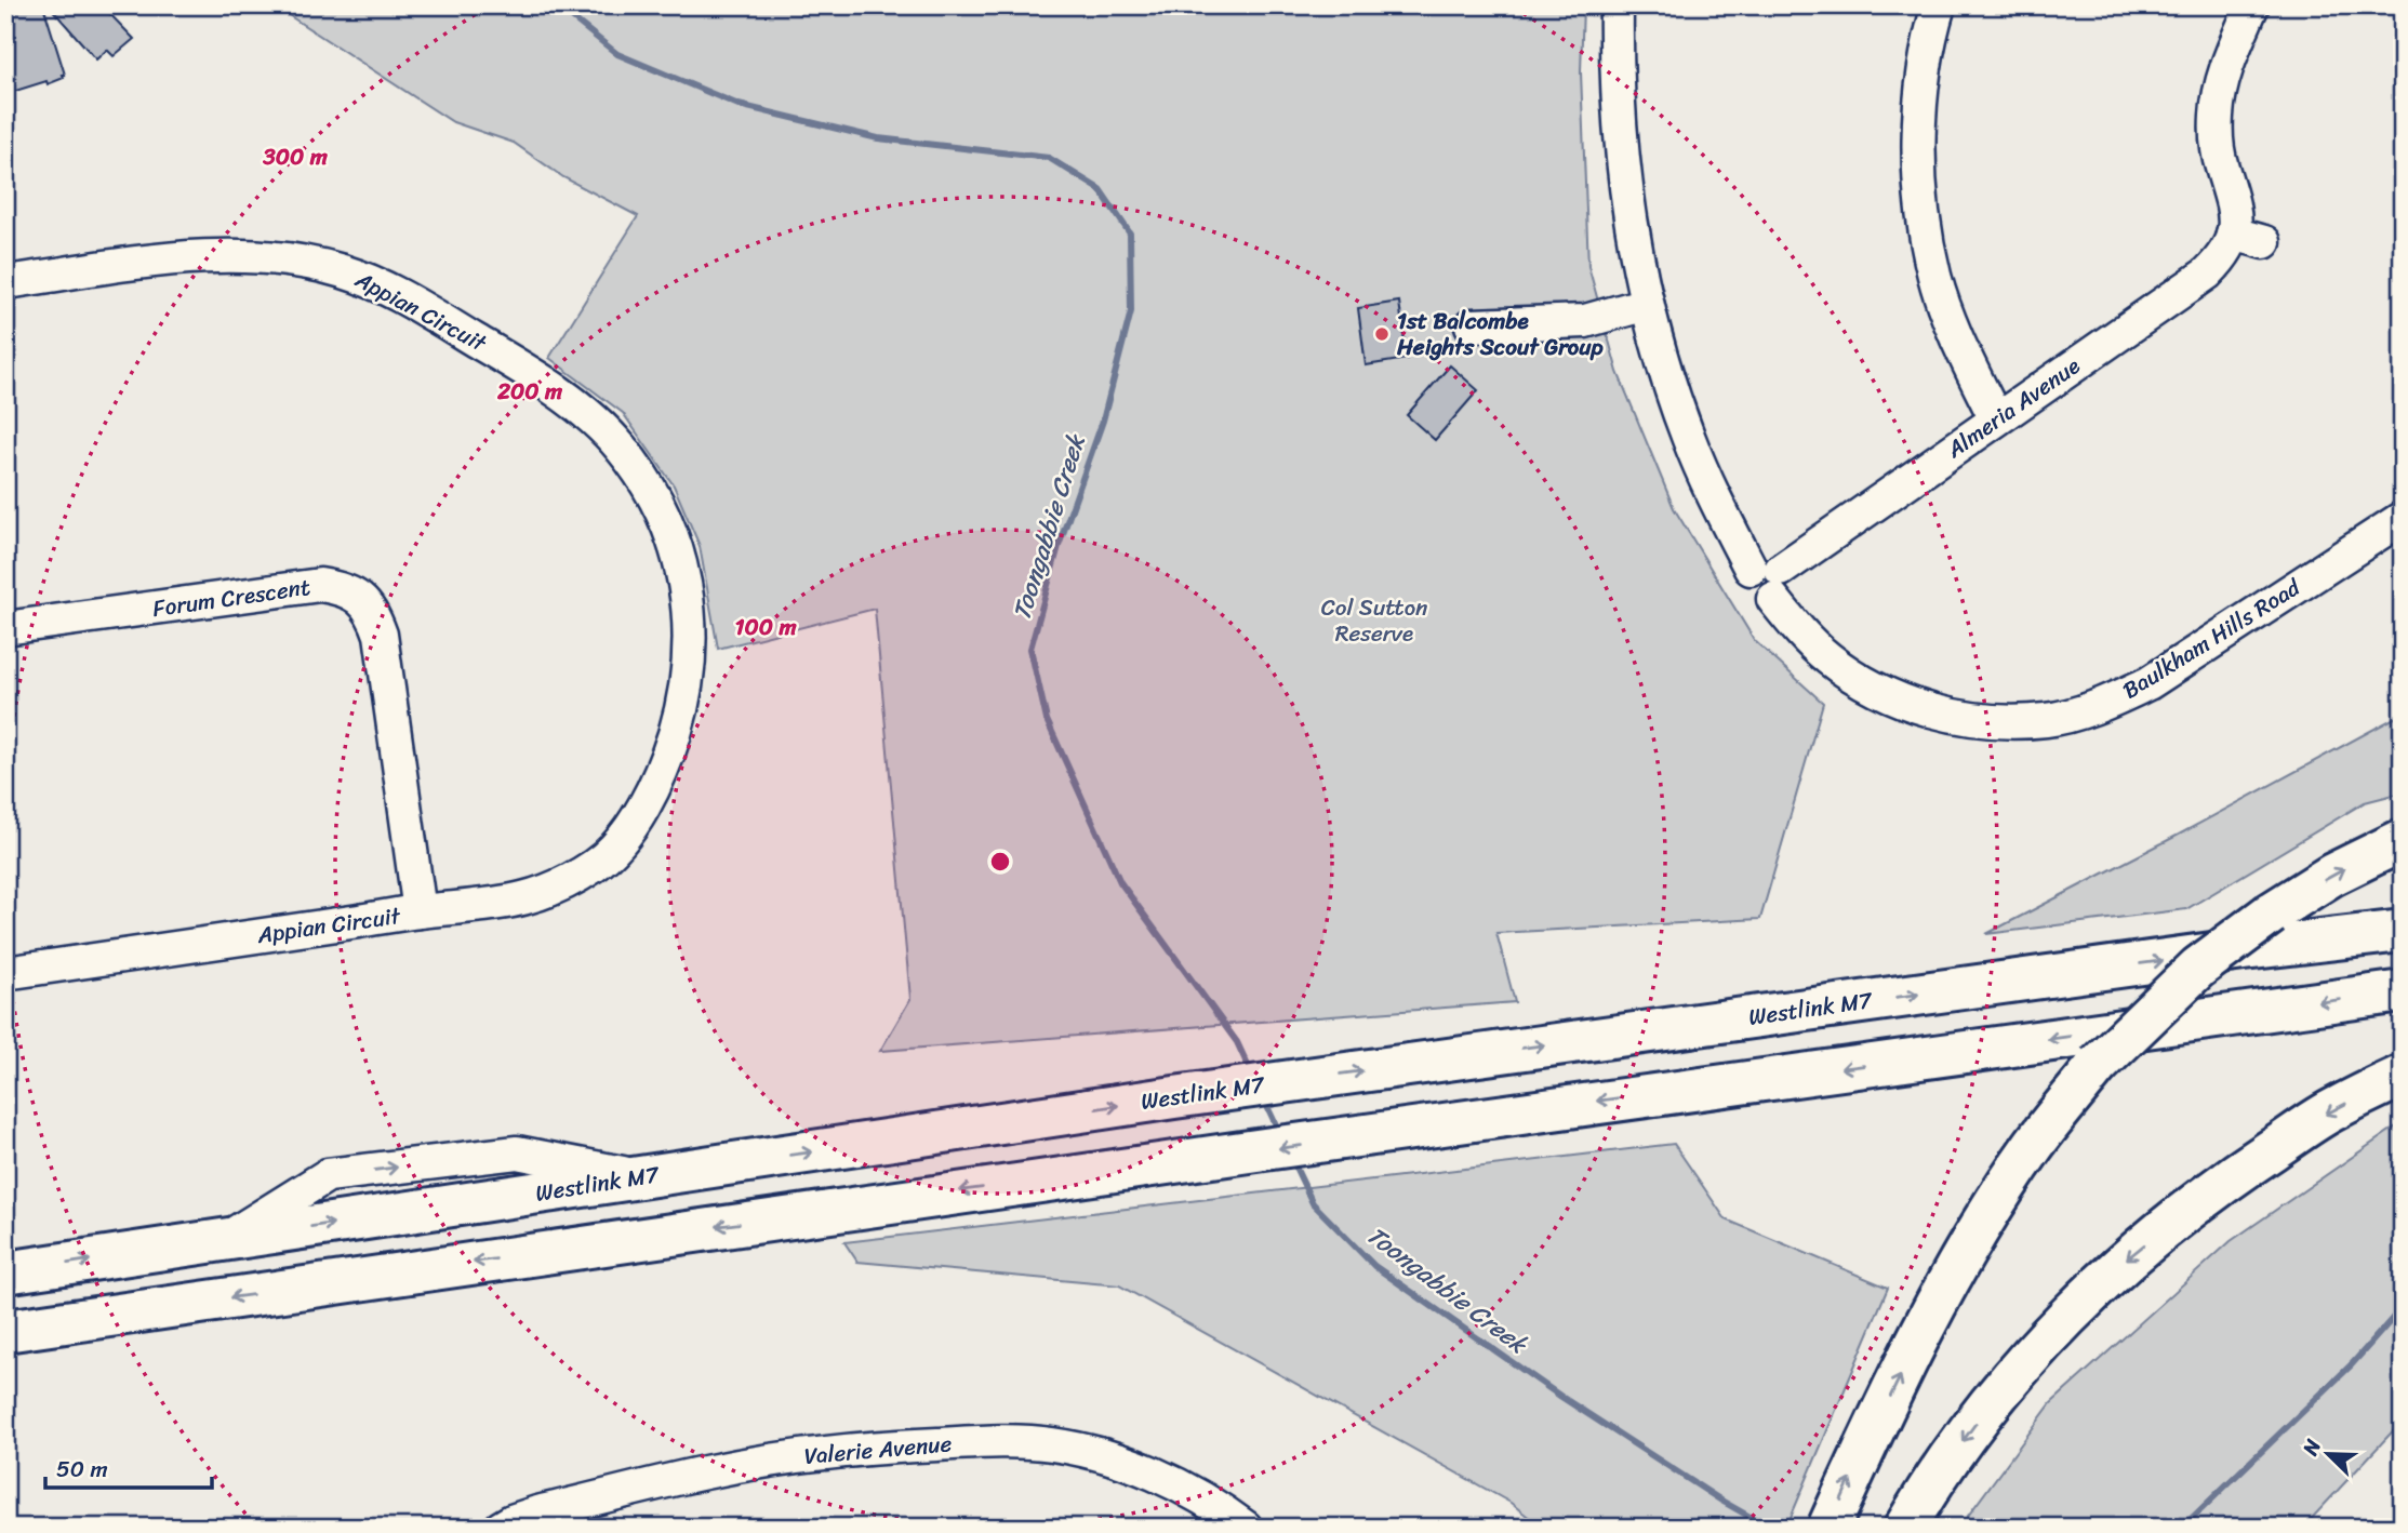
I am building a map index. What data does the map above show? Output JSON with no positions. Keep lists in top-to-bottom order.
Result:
{
  "streets": {
    "highway": ["Westlink M7"],
    "street": [
      "Appian Circuit",
      "Almeria Avenue",
      "Forum Crescent",
      "Baulkham Hills Road",
      "Valerie Avenue"
    ]
  },
  "crossings": [
    ["Appian Circuit", "Forum Crescent"],
    ["Almeria Avenue", "Baulkham Hills Road"]
  ],
  "water": ["Toongabbie Creek"],
  "parks": ["Col Sutton Reserve"],
  "places": ["1st Balcombe Heights Scout Group"],
  "scale_bar": "50 m",
  "north": "top left",
  "rings": ["300 m", "200 m", "100 m"]
}
